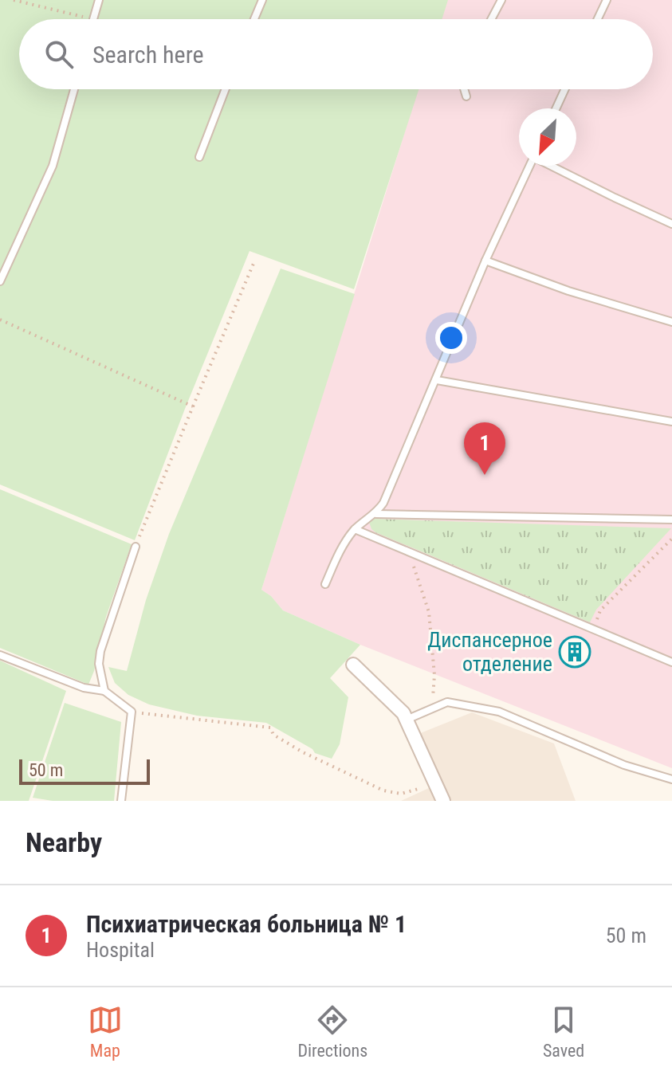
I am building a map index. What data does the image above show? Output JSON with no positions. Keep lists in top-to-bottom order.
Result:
{
  "places": {
    "building": ["Диспансерное отделение"]
  },
  "scale_bar": "50 m",
  "north": "bottom left",
  "page": {
    "search": "Search here",
    "pins": "1",
    "scale": "50 m",
    "heading": "Nearby",
    "list": [
      {
        "mark": "1",
        "name": "Психиатрическая больница № 1",
        "note": "Hospital",
        "value": "50 m"
      }
    ],
    "nav": ["Map", "Directions", "Saved"]
  }
}
